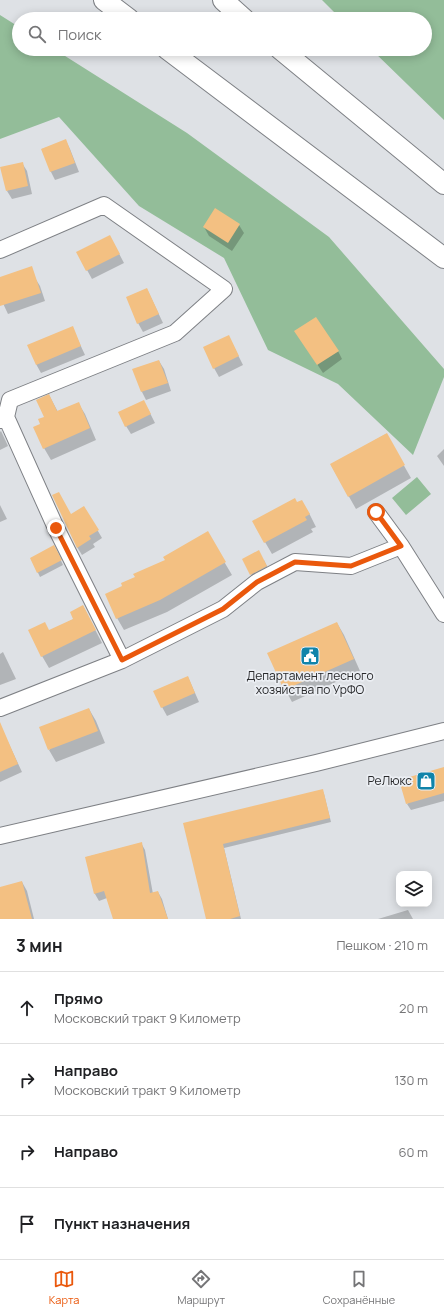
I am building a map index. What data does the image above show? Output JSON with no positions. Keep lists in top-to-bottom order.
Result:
{
  "places": {
    "public building": ["Департамент лесного хозяйства по УрФО"],
    "shop": ["РеЛюкс"]
  },
  "page": {
    "search": "Поиск",
    "heading": ["3 мин", "Пешком · 210 m"],
    "list": [
      ["Прямо", "Московский тракт 9 Километр", "20 m"],
      ["Направо", "Московский тракт 9 Километр", "130 m"],
      ["Направо", "60 m"],
      "Пункт назначения"
    ],
    "nav": ["Карта", "Маршрут", "Сохранённые"]
  }
}
